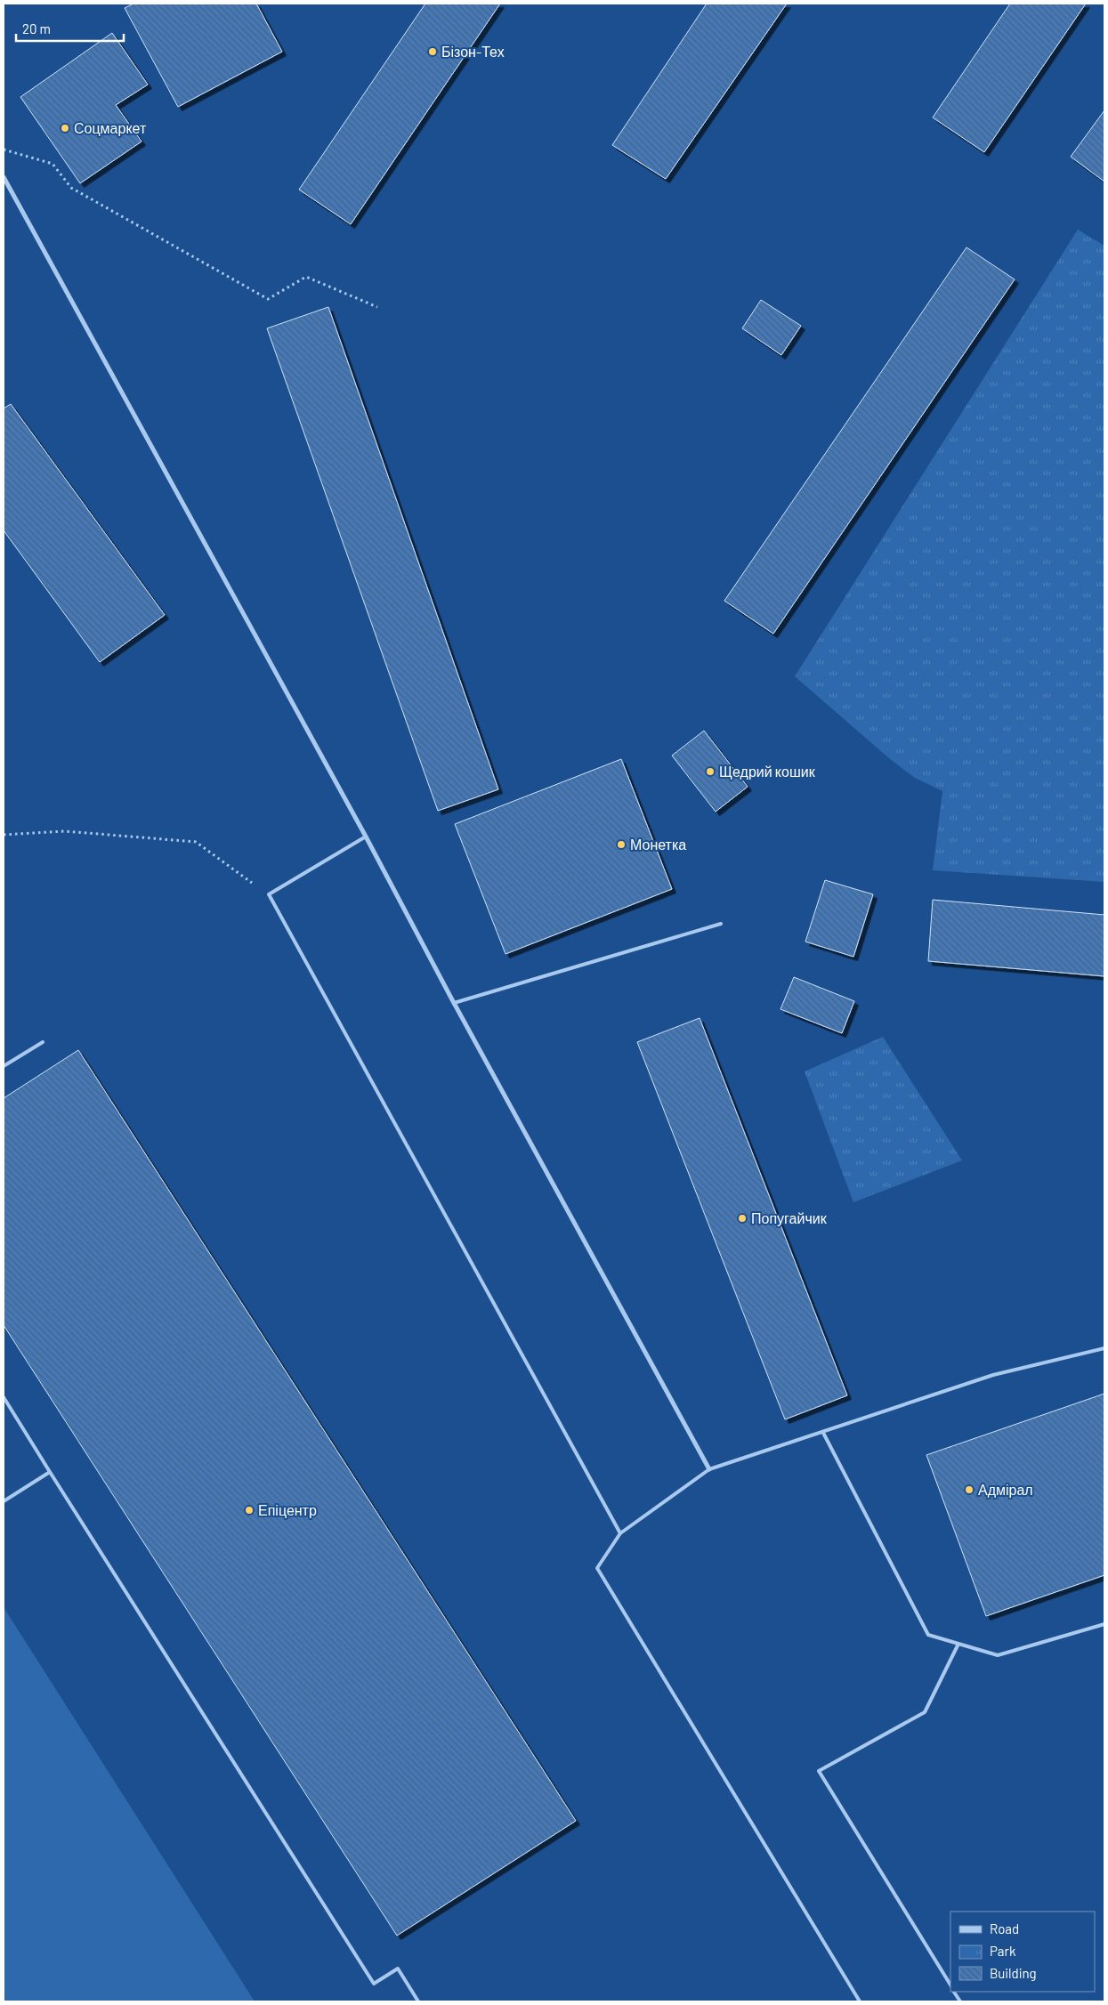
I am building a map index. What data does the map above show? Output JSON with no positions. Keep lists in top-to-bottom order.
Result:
{
  "places": [
    "Бізон-Тех",
    "Соцмаркет",
    "Щедрий кошик",
    "Монетка",
    "Попугайчик",
    "Адмірал",
    "Епіцентр"
  ],
  "legend": ["Road", "Park", "Building"],
  "scale_bar": "20 m"
}
